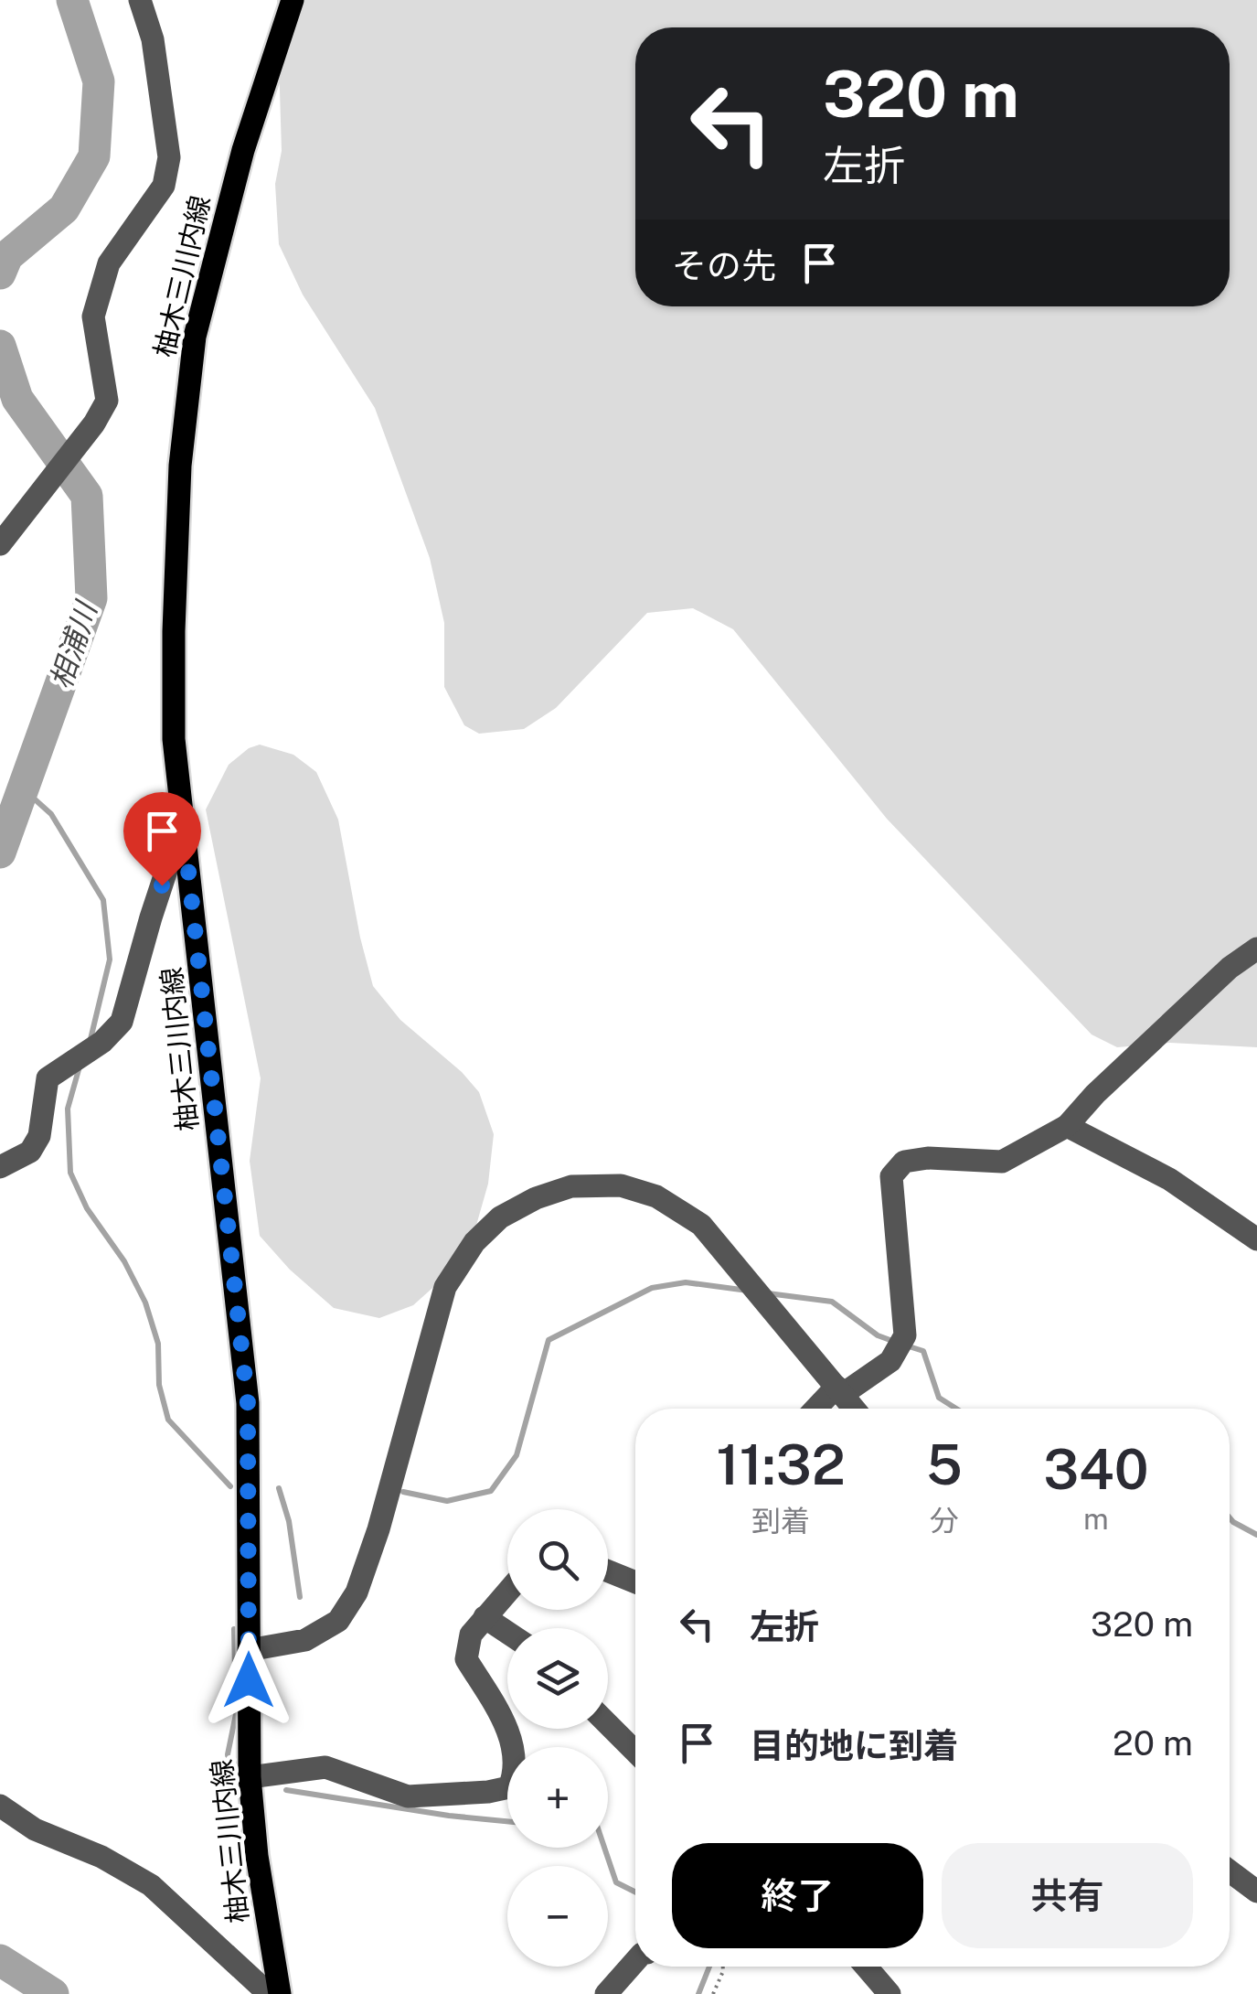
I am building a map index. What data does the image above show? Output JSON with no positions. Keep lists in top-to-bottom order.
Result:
{
  "streets": {
    "main road": ["柚木三川内線"]
  },
  "water": ["相浦川"],
  "page": {
    "turn": ["320 m", "左折"],
    "then": "その先",
    "eta": [
      "11:32",
      "到着",
      "5",
      "分",
      "340",
      "m"
    ],
    "map_buttons": ["+", "−"],
    "list": [
      {
        "name": "左折",
        "value": "320 m"
      },
      {
        "name": "目的地に到着",
        "value": "20 m"
      }
    ],
    "buttons": ["終了", "共有"]
  }
}
